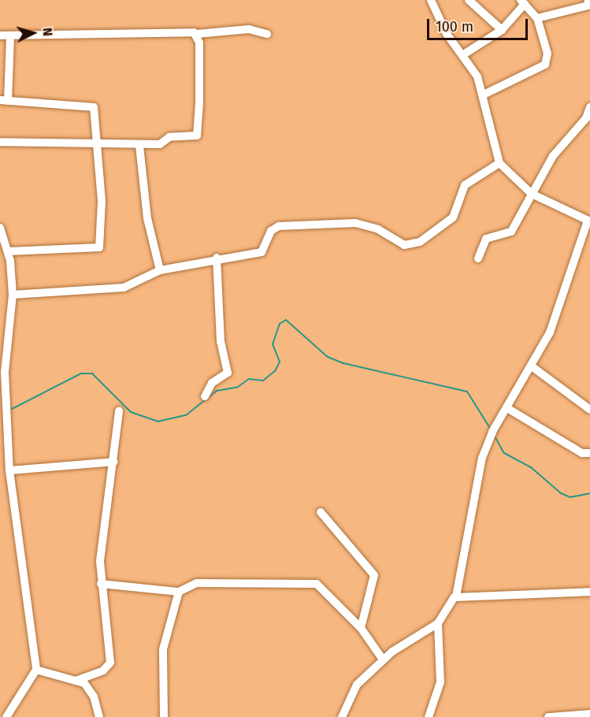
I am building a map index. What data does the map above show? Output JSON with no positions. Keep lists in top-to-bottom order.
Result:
{
  "scale_bar": "100 m",
  "north": "right"
}
